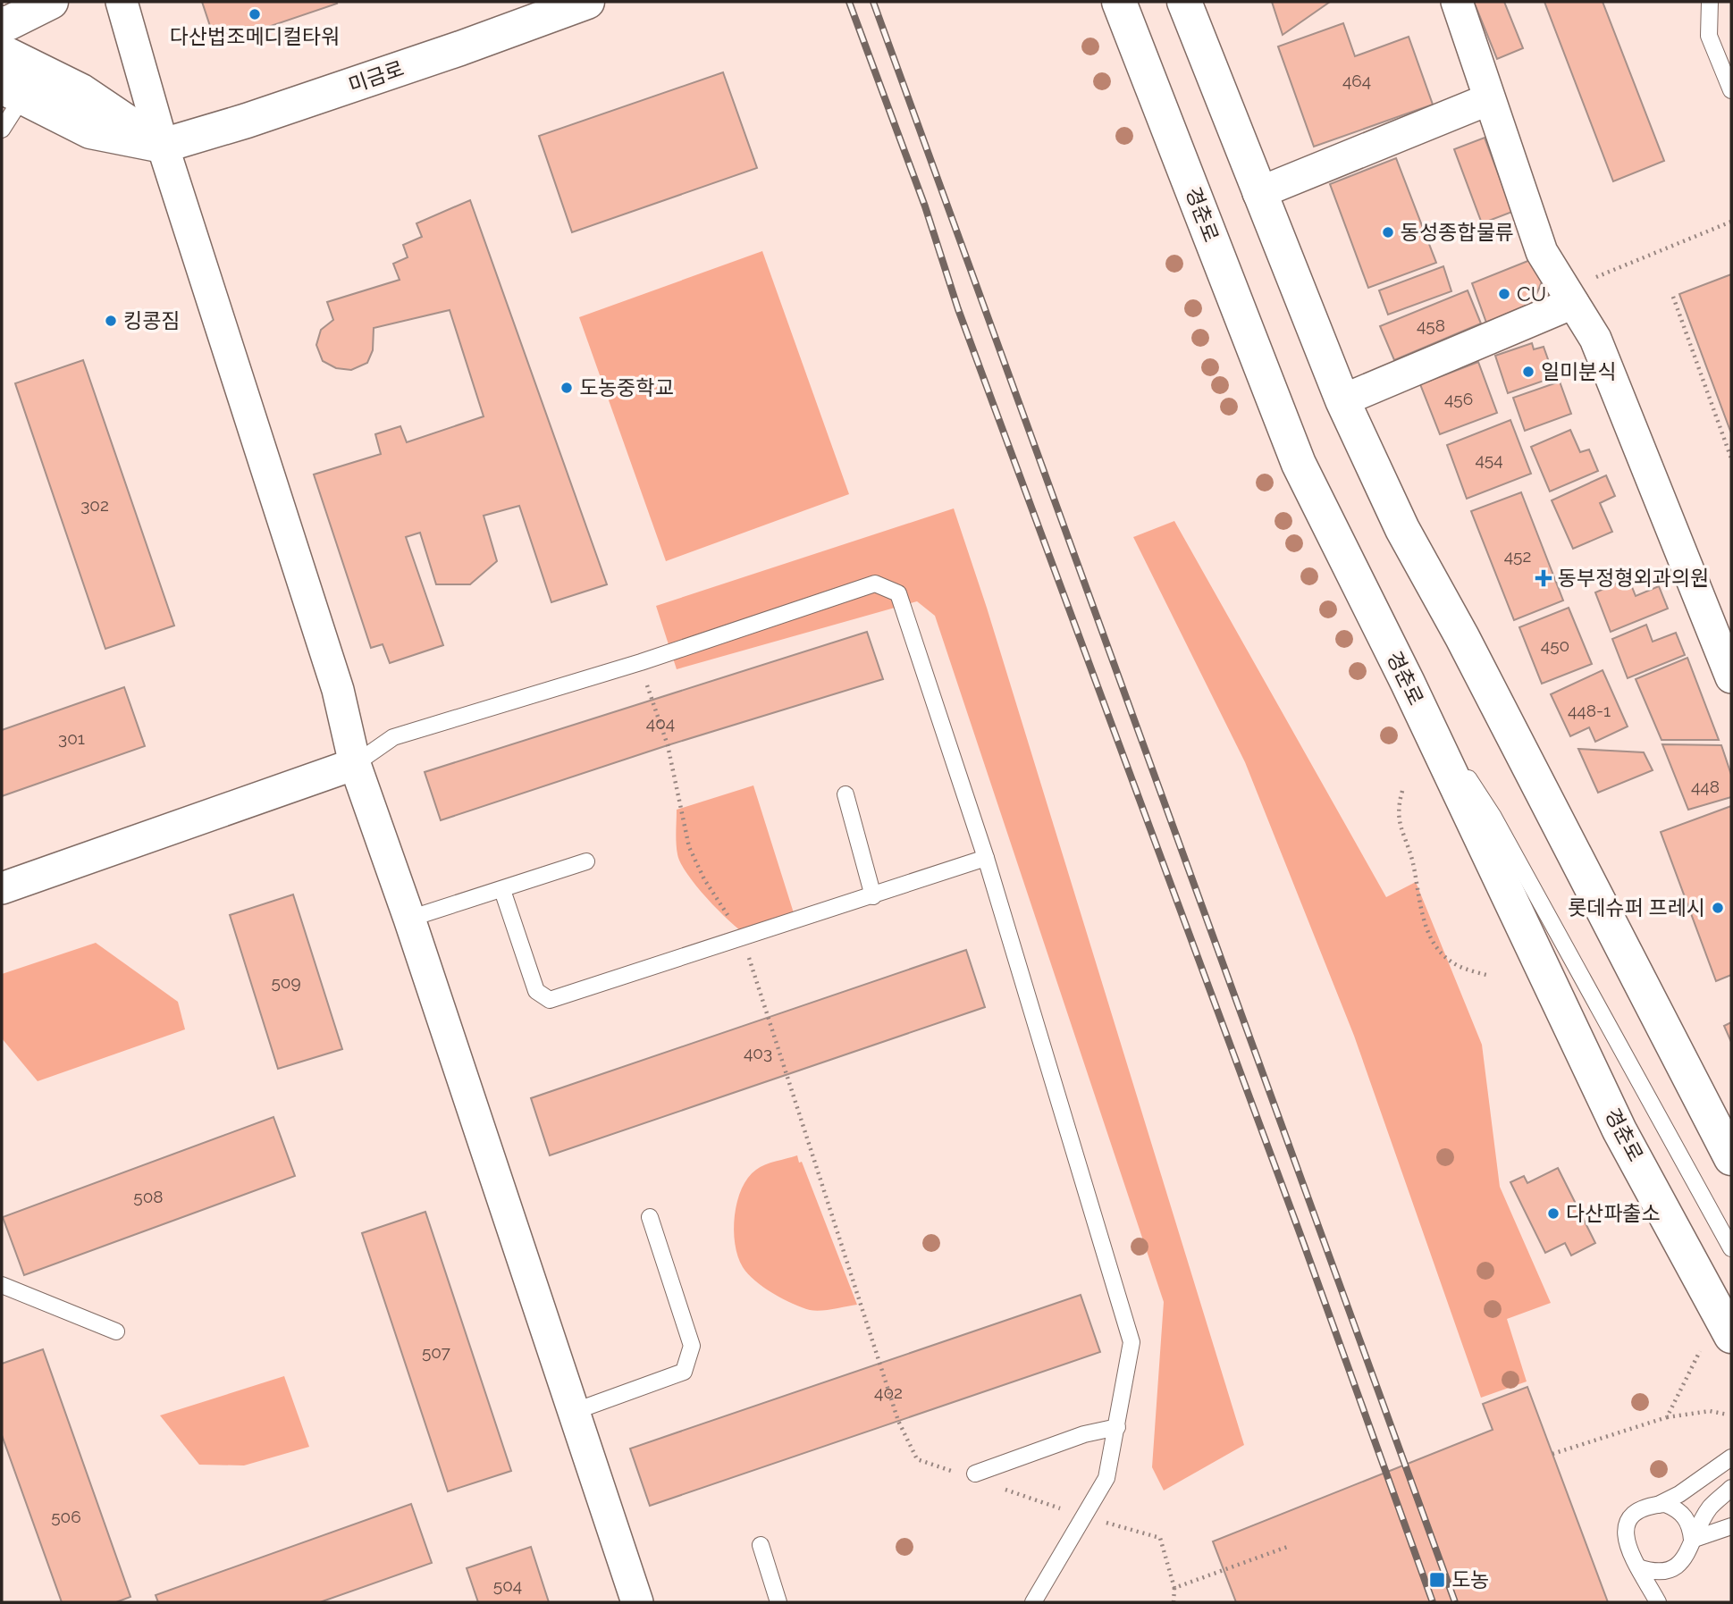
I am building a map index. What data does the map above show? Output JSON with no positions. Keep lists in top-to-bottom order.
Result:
{
  "streets": {
    "main road": ["미금로", "경춘로"]
  },
  "places": {
    "other": [
      "다산법조메디컬타워",
      "동성종합물류",
      "CU",
      "킹콩짐",
      "일미분식",
      "도농중학교",
      "롯데슈퍼 프레시",
      "다산파출소"
    ],
    "health": ["동부정형외과의원"],
    "transit": ["도농"]
  },
  "house_numbers": [
    "464",
    "458",
    "456",
    "454",
    "302",
    "452",
    "450",
    "448-1",
    "404",
    "301",
    "448",
    "509",
    "403",
    "508",
    "507",
    "402",
    "506",
    "504"
  ]
}
